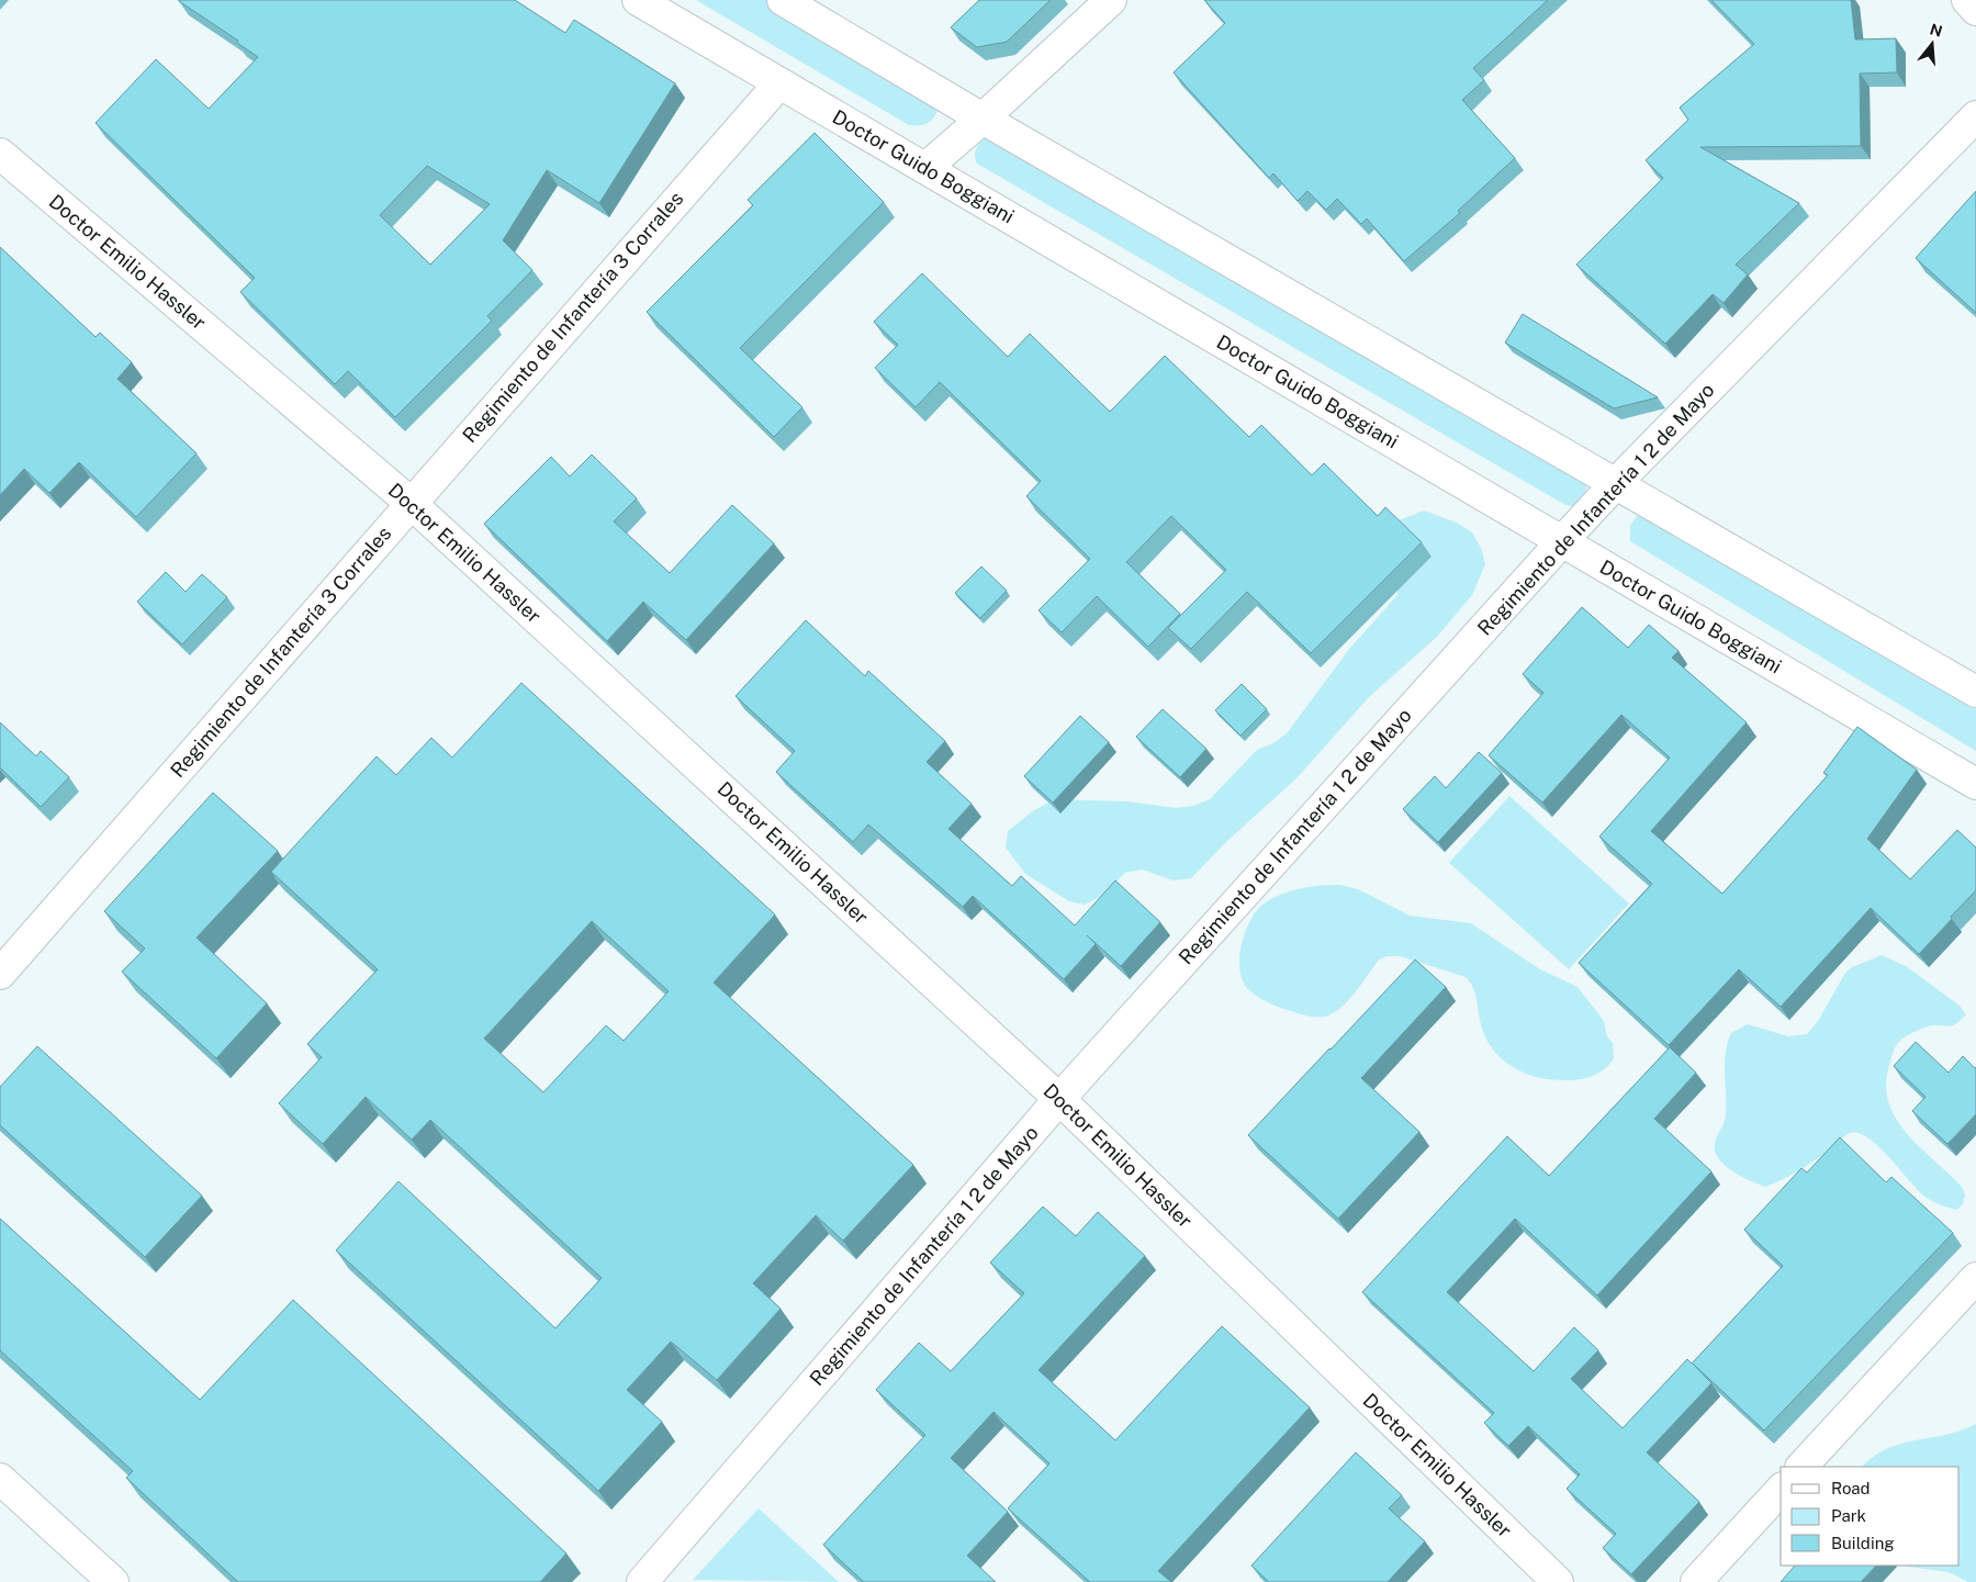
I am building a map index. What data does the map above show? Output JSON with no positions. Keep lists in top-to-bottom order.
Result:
{
  "streets": {
    "main road": [
      "Doctor Guido Boggiani",
      "Doctor Emilio Hassler",
      "Regimiento de Infantería 3 Corrales",
      "Regimiento de Infantería 1 2 de Mayo"
    ]
  },
  "crossings": [
    ["Doctor Guido Boggiani", "Regimiento de Infantería 3 Corrales"],
    ["Doctor Guido Boggiani", "Regimiento de Infantería 1 2 de Mayo"],
    ["Doctor Emilio Hassler", "Regimiento de Infantería 3 Corrales"],
    ["Doctor Emilio Hassler", "Regimiento de Infantería 1 2 de Mayo"]
  ],
  "legend": ["Road", "Park", "Building"],
  "north": "top"
}
